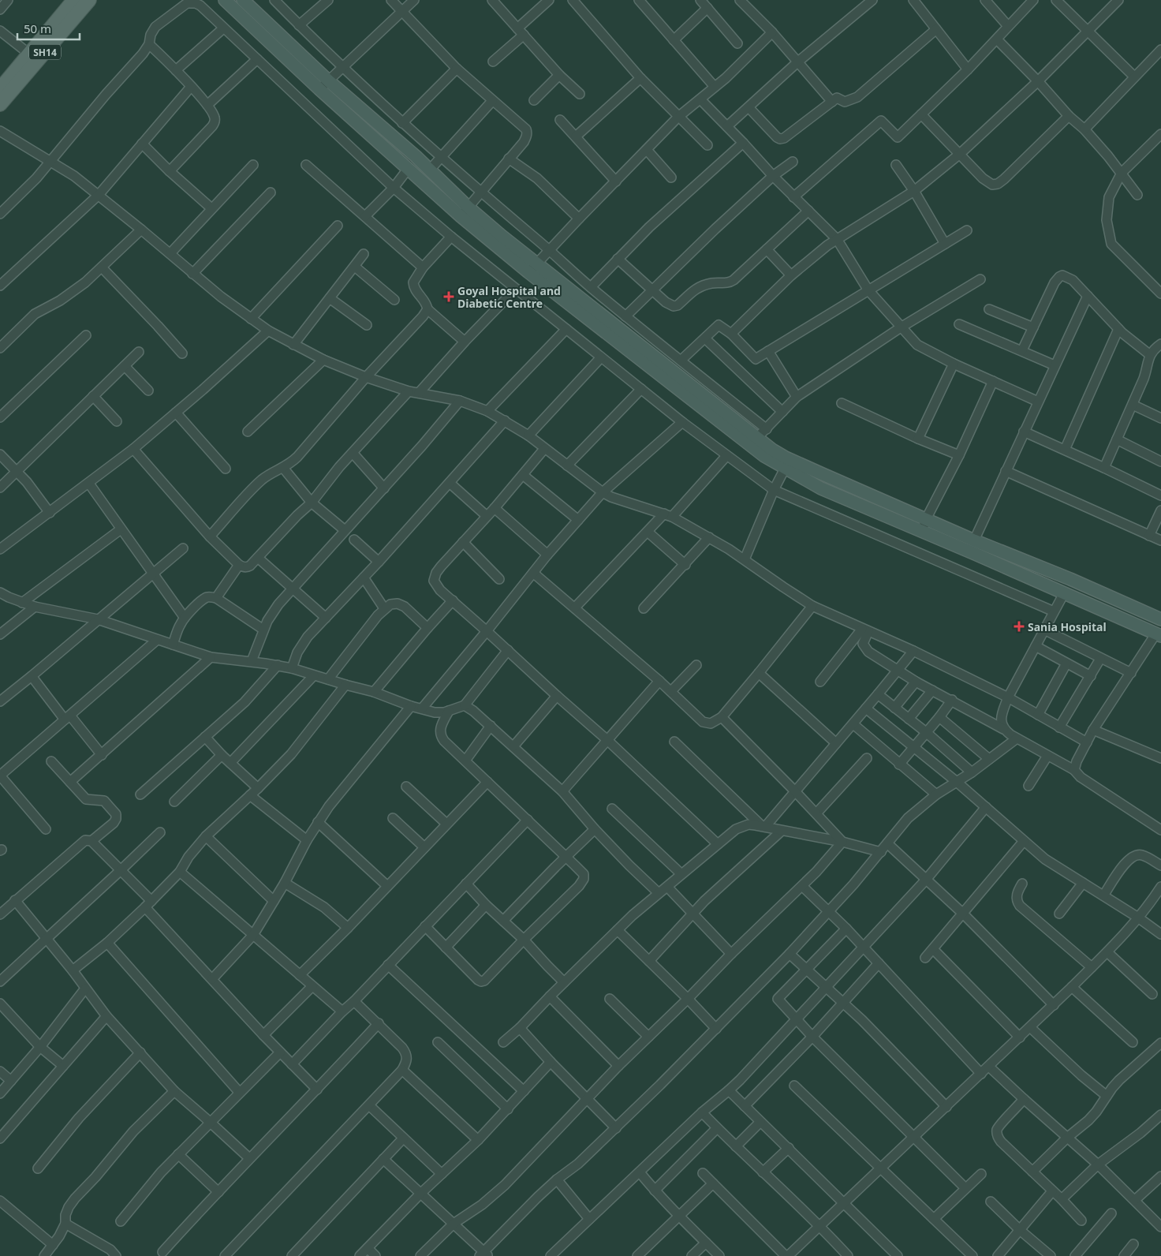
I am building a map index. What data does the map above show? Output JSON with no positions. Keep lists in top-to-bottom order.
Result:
{
  "streets": {
    "main road": ["SH14"]
  },
  "places": {
    "health": ["Goyal Hospital and Diabetic Centre", "Sania Hospital"]
  },
  "scale_bar": "50 m"
}
